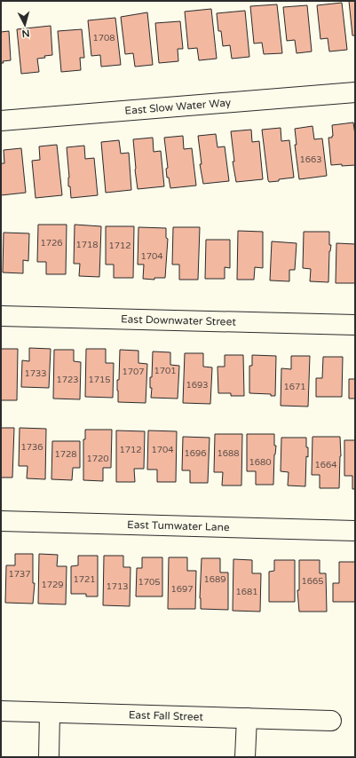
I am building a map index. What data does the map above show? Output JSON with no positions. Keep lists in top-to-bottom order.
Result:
{
  "streets": {
    "street": [
      "East Slow Water Way",
      "East Downwater Street",
      "East Tumwater Lane",
      "East Fall Street"
    ]
  },
  "house_numbers": [
    "1708",
    "1663",
    "1726",
    "1718",
    "1712",
    "1704",
    "1701",
    "1707",
    "1733",
    "1723",
    "1715",
    "1693",
    "1671",
    "1736",
    "1712",
    "1704",
    "1696",
    "1688",
    "1728",
    "1720",
    "1680",
    "1664",
    "1737",
    "1721",
    "1689",
    "1665",
    "1705",
    "1729",
    "1713",
    "1697",
    "1681"
  ],
  "north": "bottom"
}
